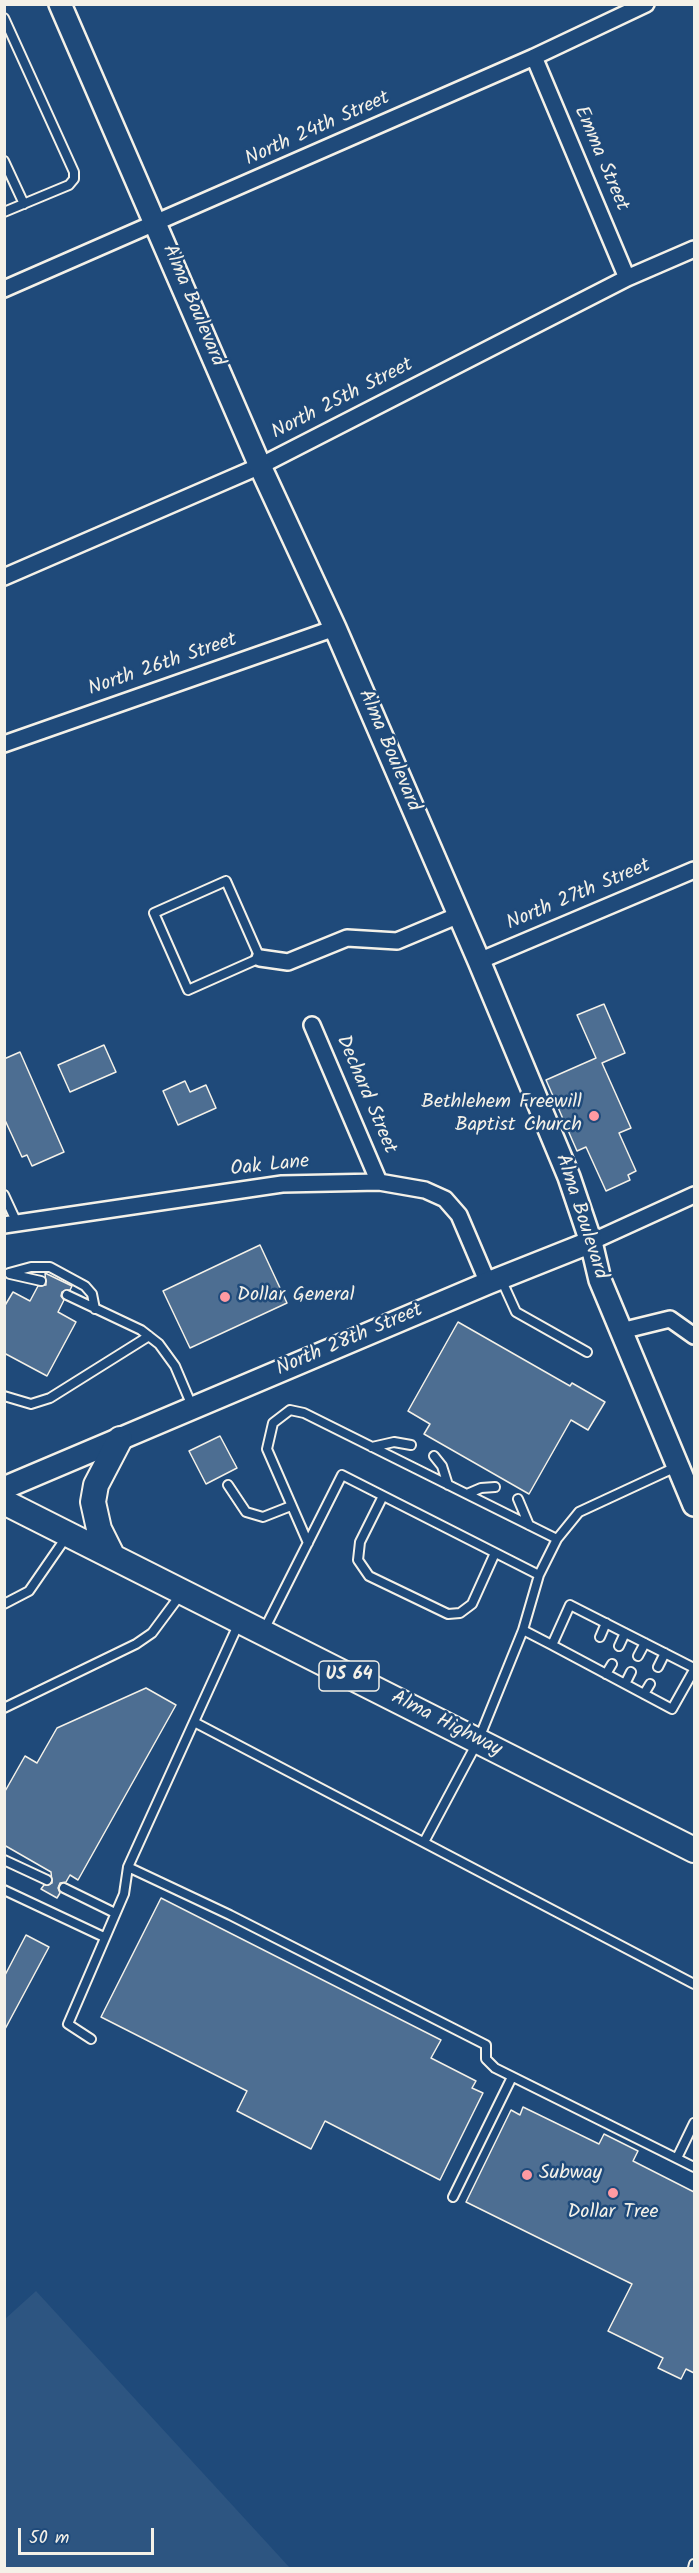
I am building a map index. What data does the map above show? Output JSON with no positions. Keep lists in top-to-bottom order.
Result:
{
  "streets": {
    "main road": ["US 64", "Alma Highway"],
    "street": [
      "North 24th Street",
      "Emma Street",
      "Alma Boulevard",
      "North 25th Street",
      "North 26th Street",
      "North 27th Street",
      "Dechard Street",
      "Oak Lane",
      "North 28th Street"
    ]
  },
  "crossings": [
    ["North 24th Street", "Emma Street"],
    ["North 24th Street", "Alma Boulevard"],
    ["Emma Street", "North 25th Street"],
    ["Alma Boulevard", "North 25th Street"],
    ["Alma Boulevard", "North 26th Street"],
    ["Alma Boulevard", "North 27th Street"],
    ["Alma Boulevard", "North 28th Street"],
    ["Dechard Street", "Oak Lane"],
    ["Oak Lane", "North 28th Street"]
  ],
  "places": [
    "Bethlehem Freewill Baptist Church",
    "Dollar General",
    "Subway",
    "Dollar Tree"
  ],
  "scale_bar": "50 m"
}
